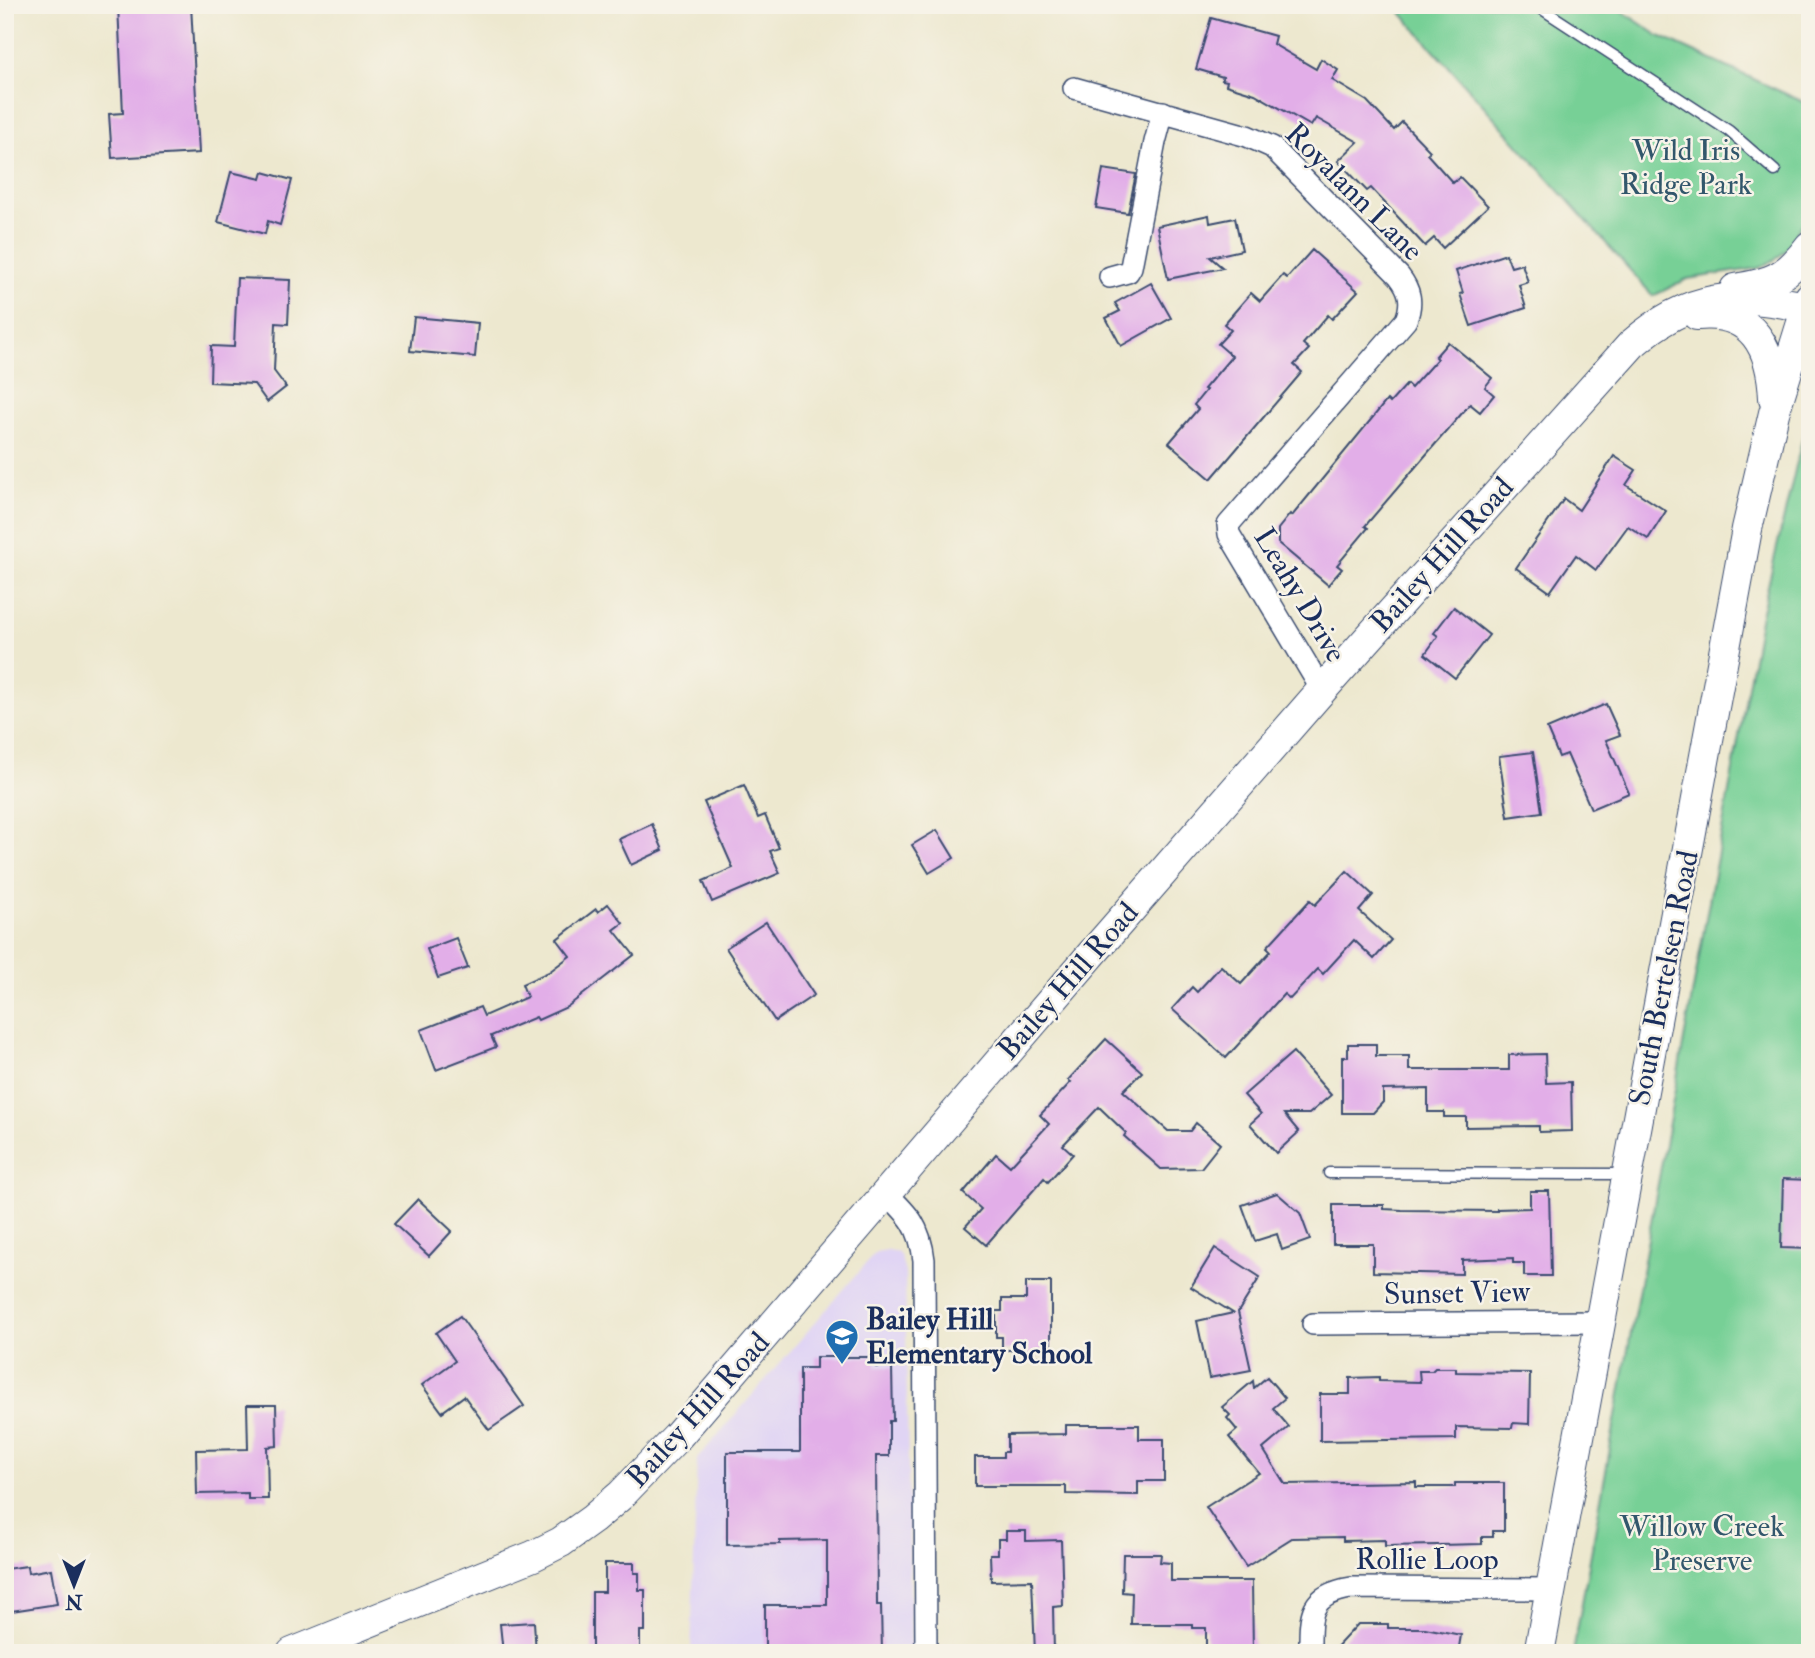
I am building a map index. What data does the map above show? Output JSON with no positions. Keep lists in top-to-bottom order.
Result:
{
  "streets": {
    "main road": ["Bailey Hill Road", "South Bertelsen Road"],
    "street": [
      "Royalann Lane",
      "Leahy Drive",
      "Sunset View",
      "Rollie Loop"
    ]
  },
  "crossings": [
    ["Royalann Lane", "Leahy Drive"],
    ["Bailey Hill Road", "Leahy Drive"],
    ["Bailey Hill Road", "South Bertelsen Road"],
    ["South Bertelsen Road", "Sunset View"],
    ["South Bertelsen Road", "Rollie Loop"]
  ],
  "parks": ["Wild Iris Ridge Park", "Willow Creek Preserve"],
  "places": {
    "school or university": ["Bailey Hill Elementary School"]
  },
  "north": "bottom"
}
